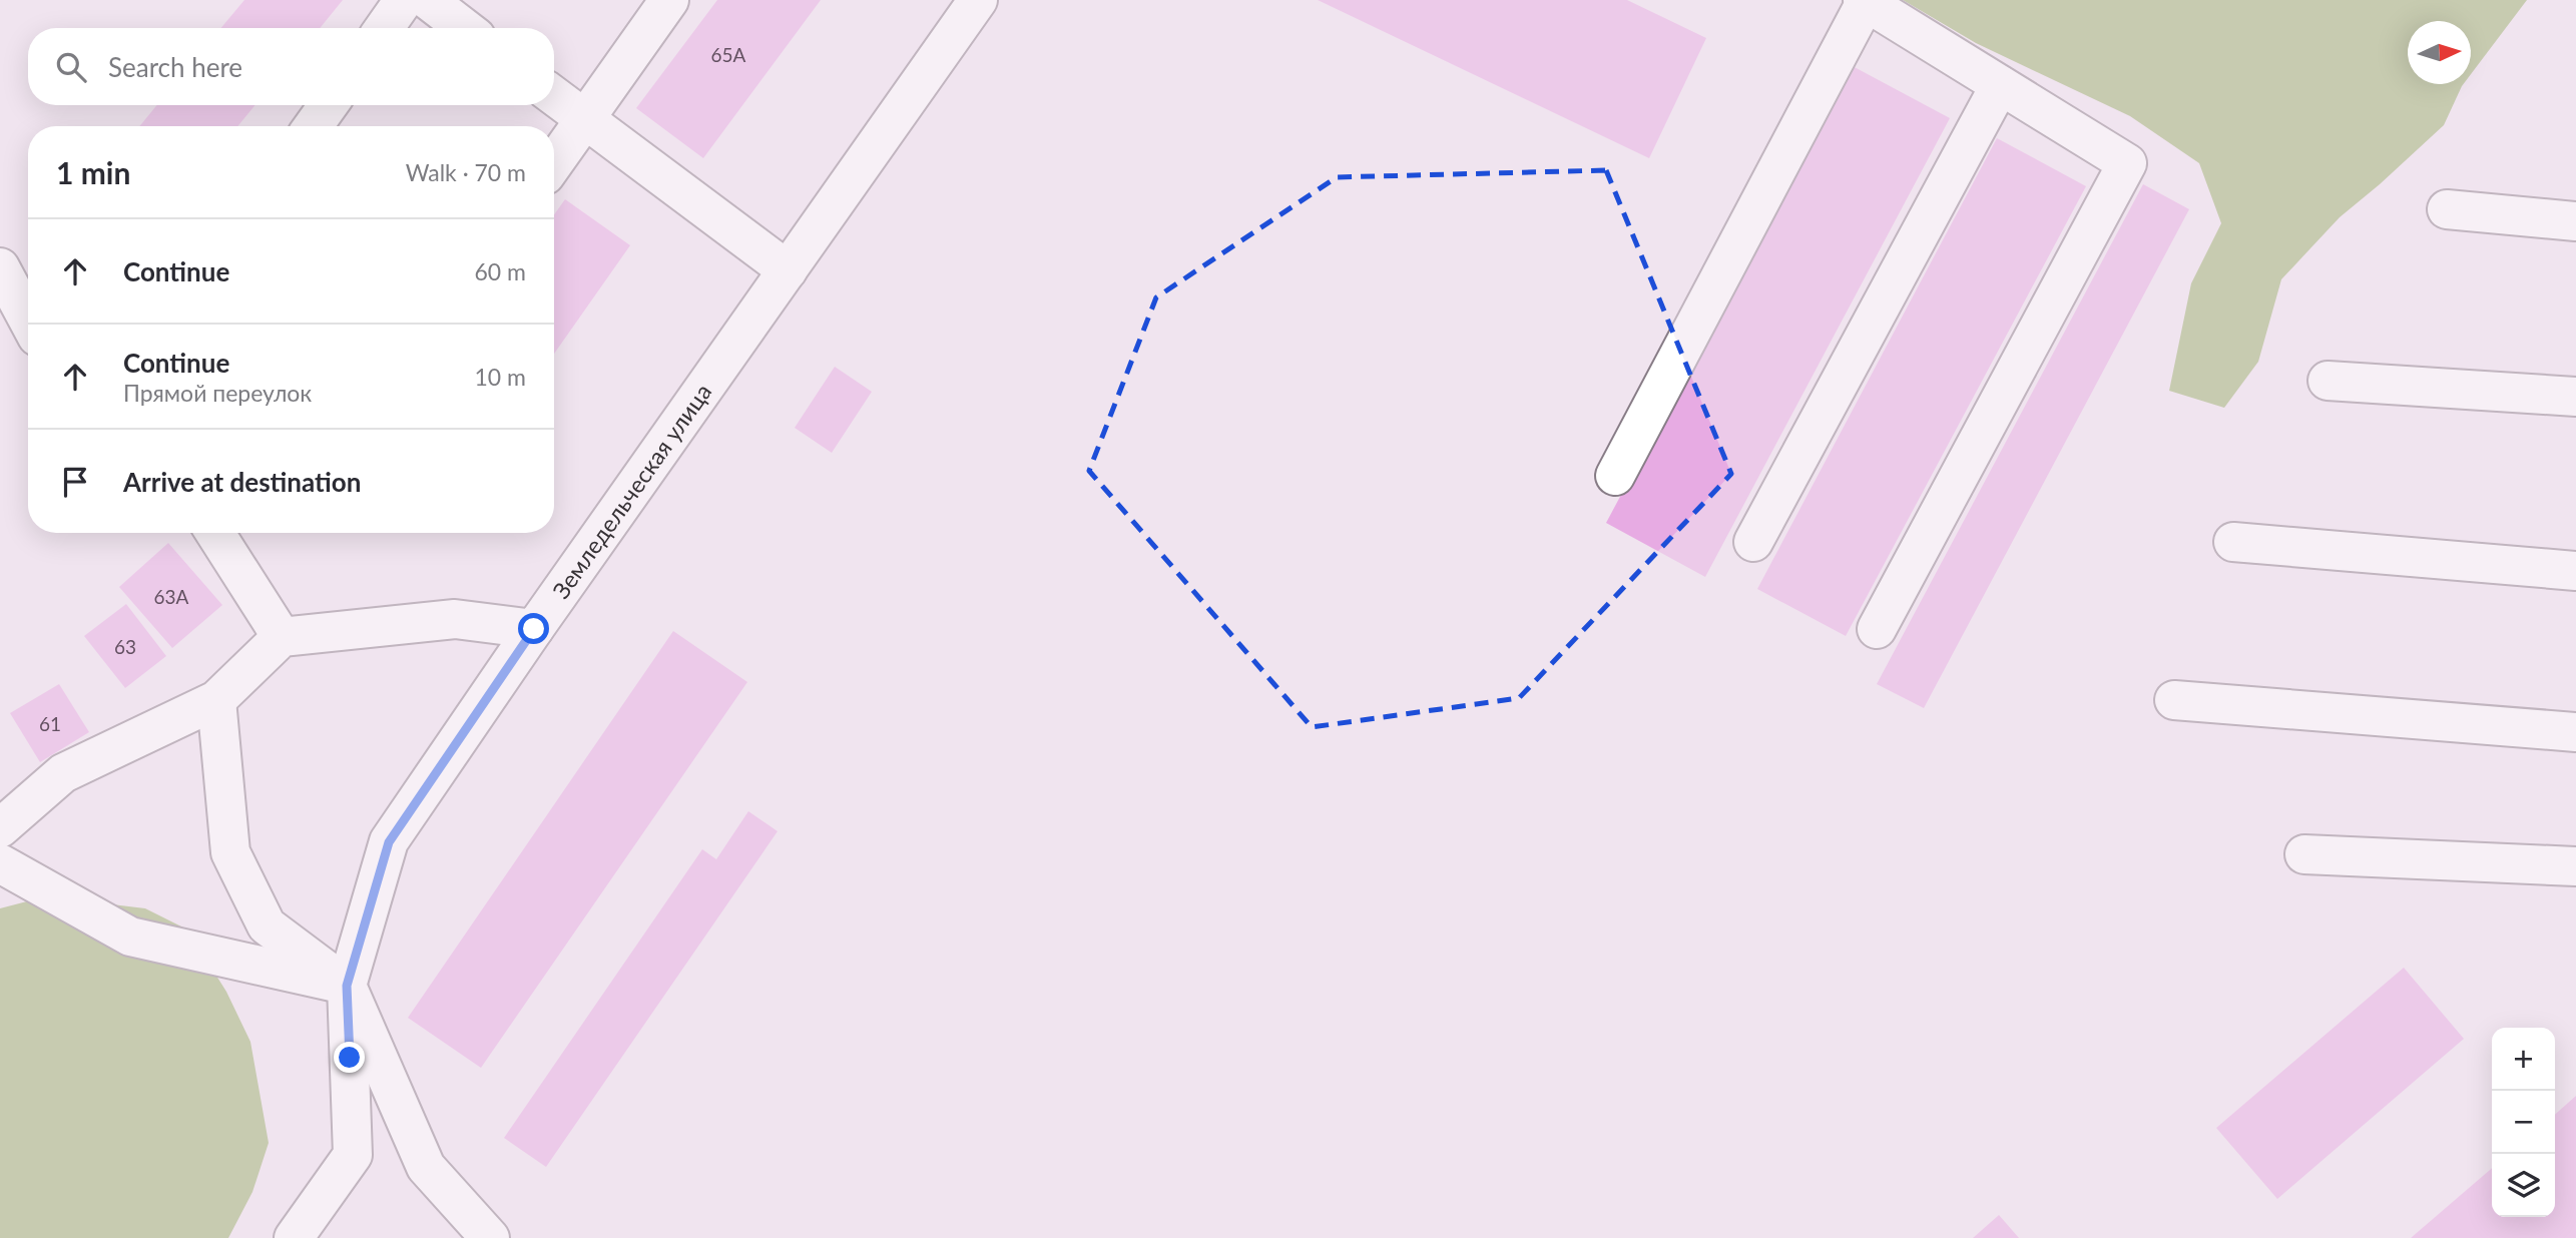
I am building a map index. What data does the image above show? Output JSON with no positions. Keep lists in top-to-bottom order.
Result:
{
  "streets": {
    "street": ["Земледельческая улица"]
  },
  "house_numbers": [
    "65А",
    "63А",
    "63",
    "61"
  ],
  "north": "right",
  "page": {
    "search": "Search here",
    "heading": ["1 min", "Walk · 70 m"],
    "list": [
      ["Continue", "60 m"],
      ["Continue", "Прямой переулок", "10 m"],
      "Arrive at destination"
    ],
    "map_buttons": ["+", "−"]
  }
}
